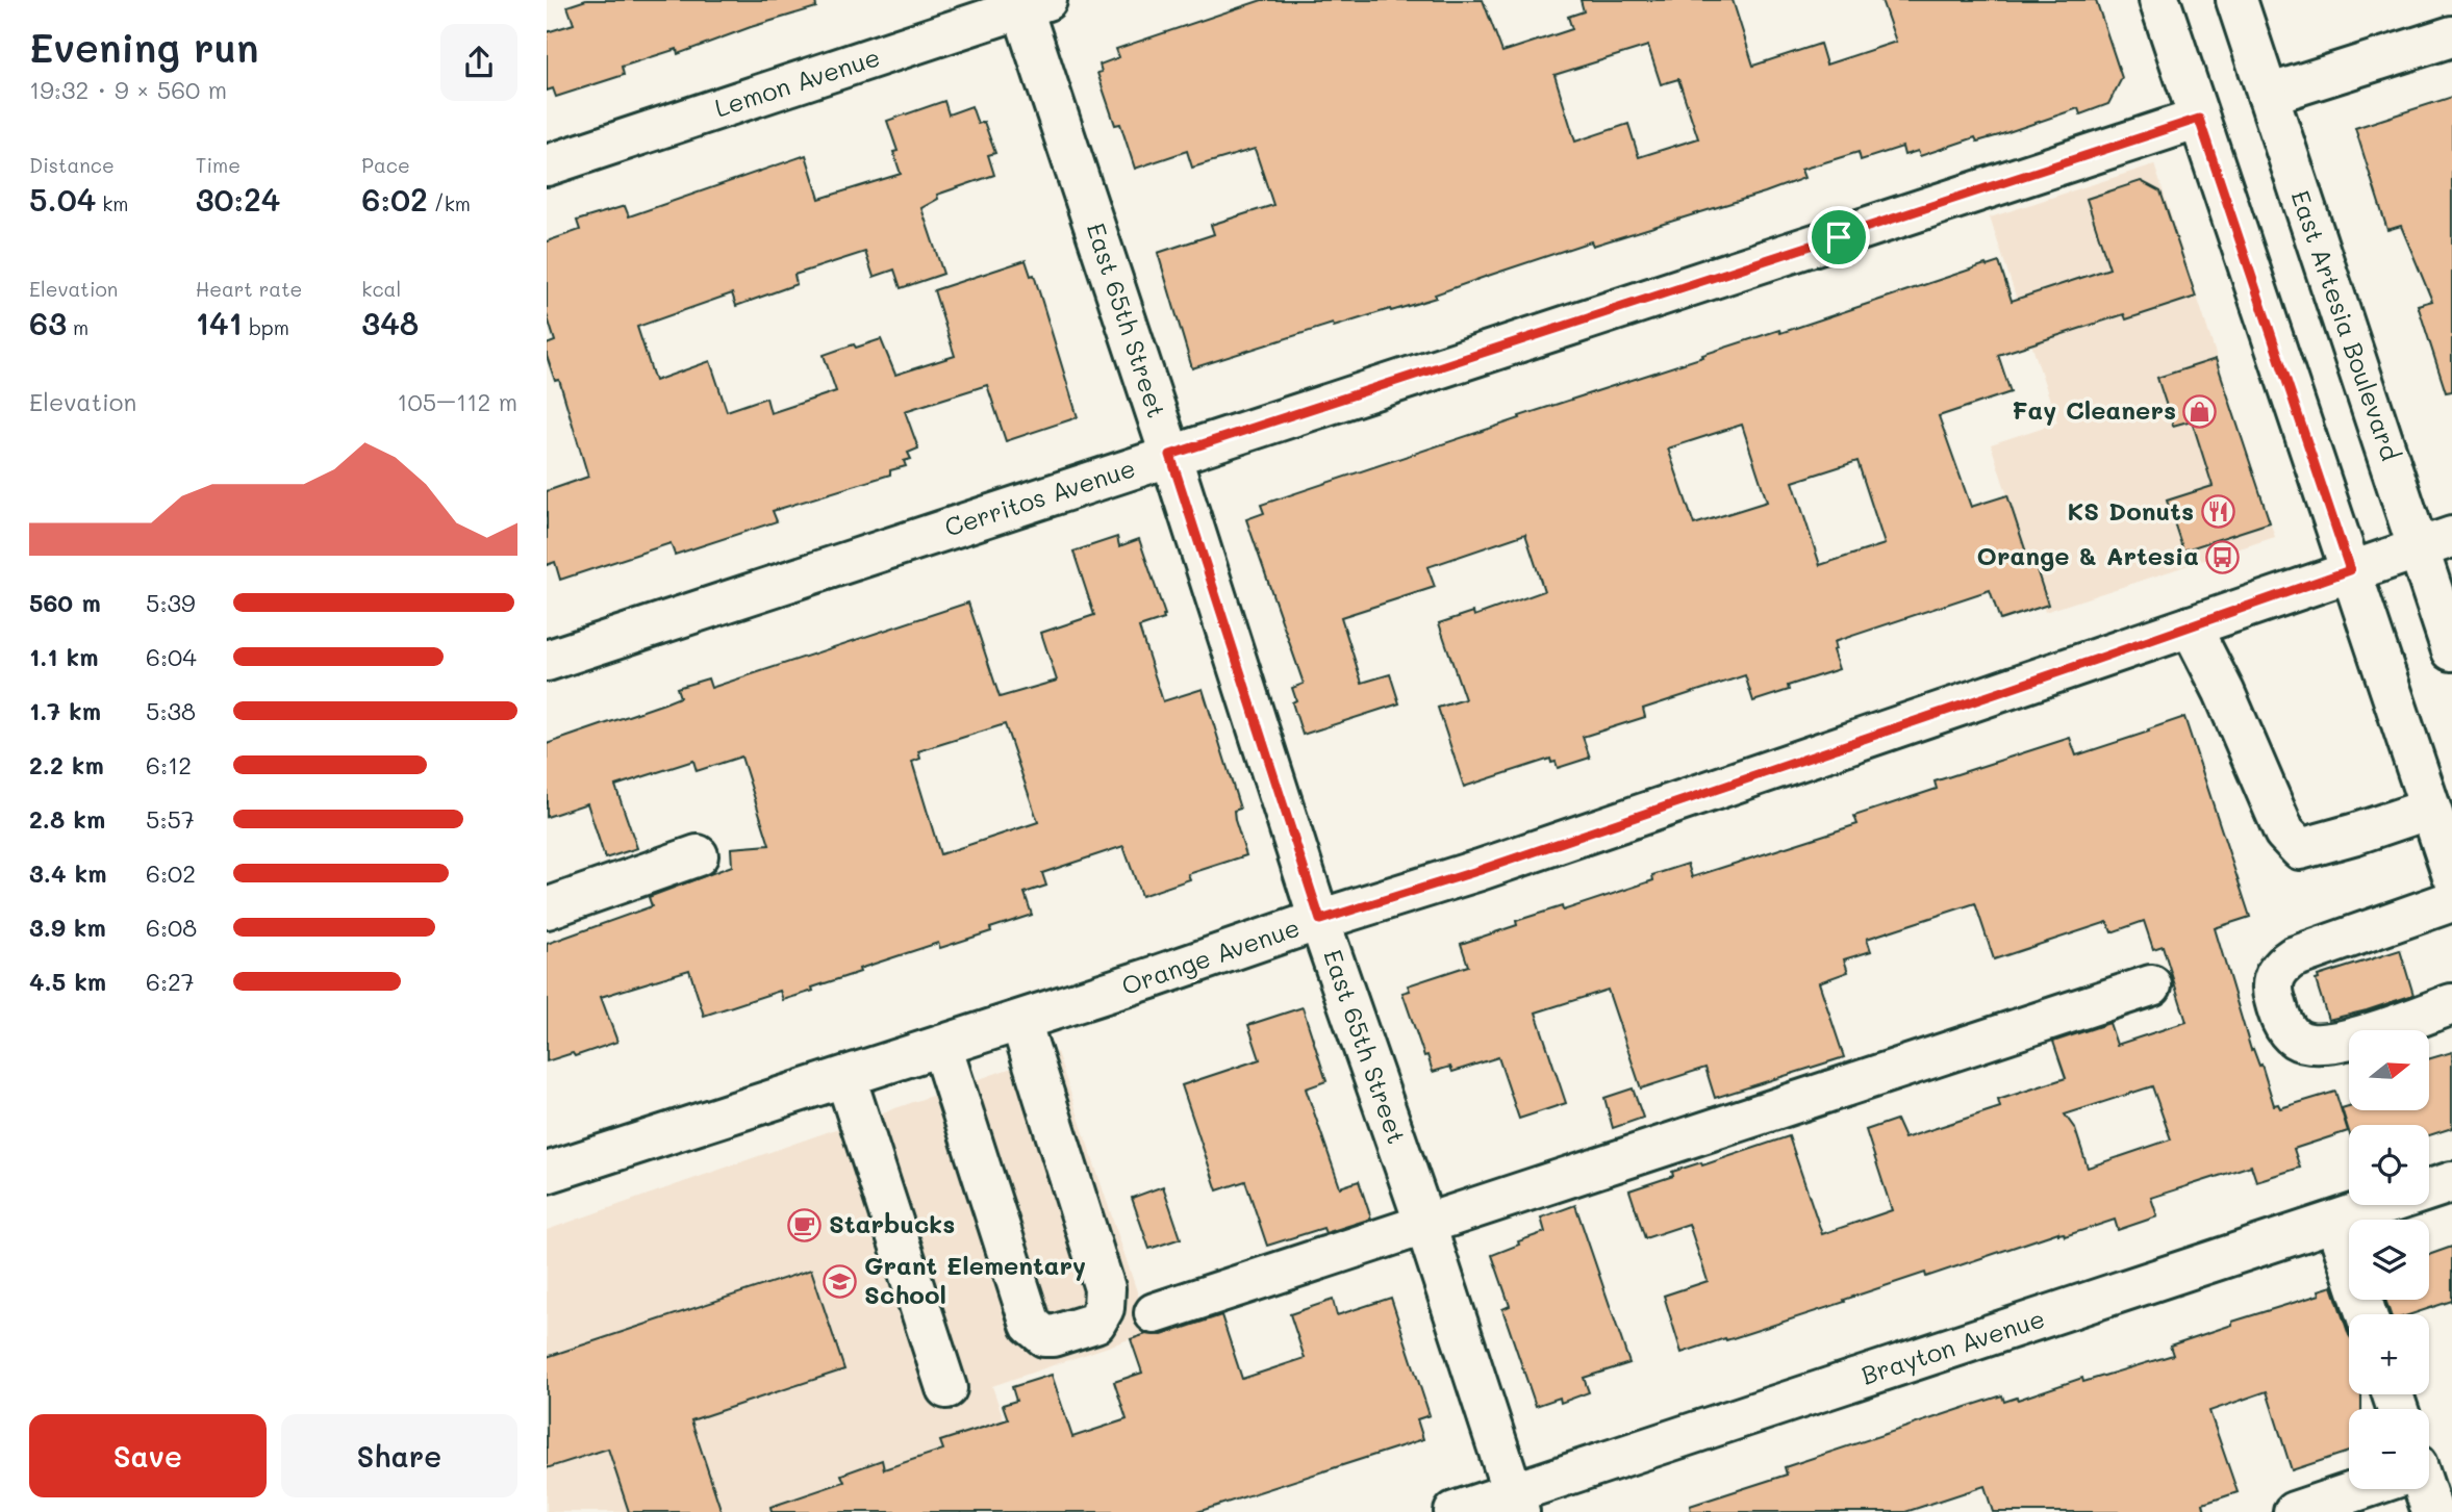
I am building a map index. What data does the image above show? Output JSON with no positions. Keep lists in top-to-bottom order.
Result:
{
  "streets": {
    "street": [
      "Lemon Avenue",
      "East 65th Street",
      "East Artesia Boulevard",
      "Cerritos Avenue",
      "Orange Avenue",
      "Brayton Avenue"
    ]
  },
  "crossings": [
    ["Lemon Avenue", "East 65th Street"],
    ["East 65th Street", "Cerritos Avenue"],
    ["East 65th Street", "Orange Avenue"],
    ["East 65th Street", "Brayton Avenue"],
    ["East Artesia Boulevard", "Orange Avenue"]
  ],
  "places": {
    "shop": ["Fay Cleaners"],
    "restaurant": ["KS Donuts"],
    "bus stop": ["Orange & Artesia"],
    "cafe": ["Starbucks"],
    "school or university": ["Grant Elementary School"]
  },
  "north": "right",
  "page": {
    "heading": ["Evening run", "19:32 · 9 × 560 m"],
    "stats": [
      ["Distance", "5.04 km"],
      ["Time", "30:24"],
      ["Pace", "6:02 /km"],
      ["Elevation", "63 m"],
      ["Heart rate", "141 bpm"],
      ["kcal", "348"]
    ],
    "chart": ["Elevation", "105–112 m"],
    "list": [
      {
        "name": "560 m",
        "note": "5:39"
      },
      {
        "name": "1.1 km",
        "note": "6:04"
      },
      {
        "name": "1.7 km",
        "note": "5:38"
      },
      {
        "name": "2.2 km",
        "note": "6:12"
      },
      {
        "name": "2.8 km",
        "note": "5:57"
      },
      {
        "name": "3.4 km",
        "note": "6:02"
      },
      {
        "name": "3.9 km",
        "note": "6:08"
      },
      {
        "name": "4.5 km",
        "note": "6:27"
      }
    ],
    "map_buttons": ["+", "−"],
    "buttons": ["Save", "Share"]
  }
}
